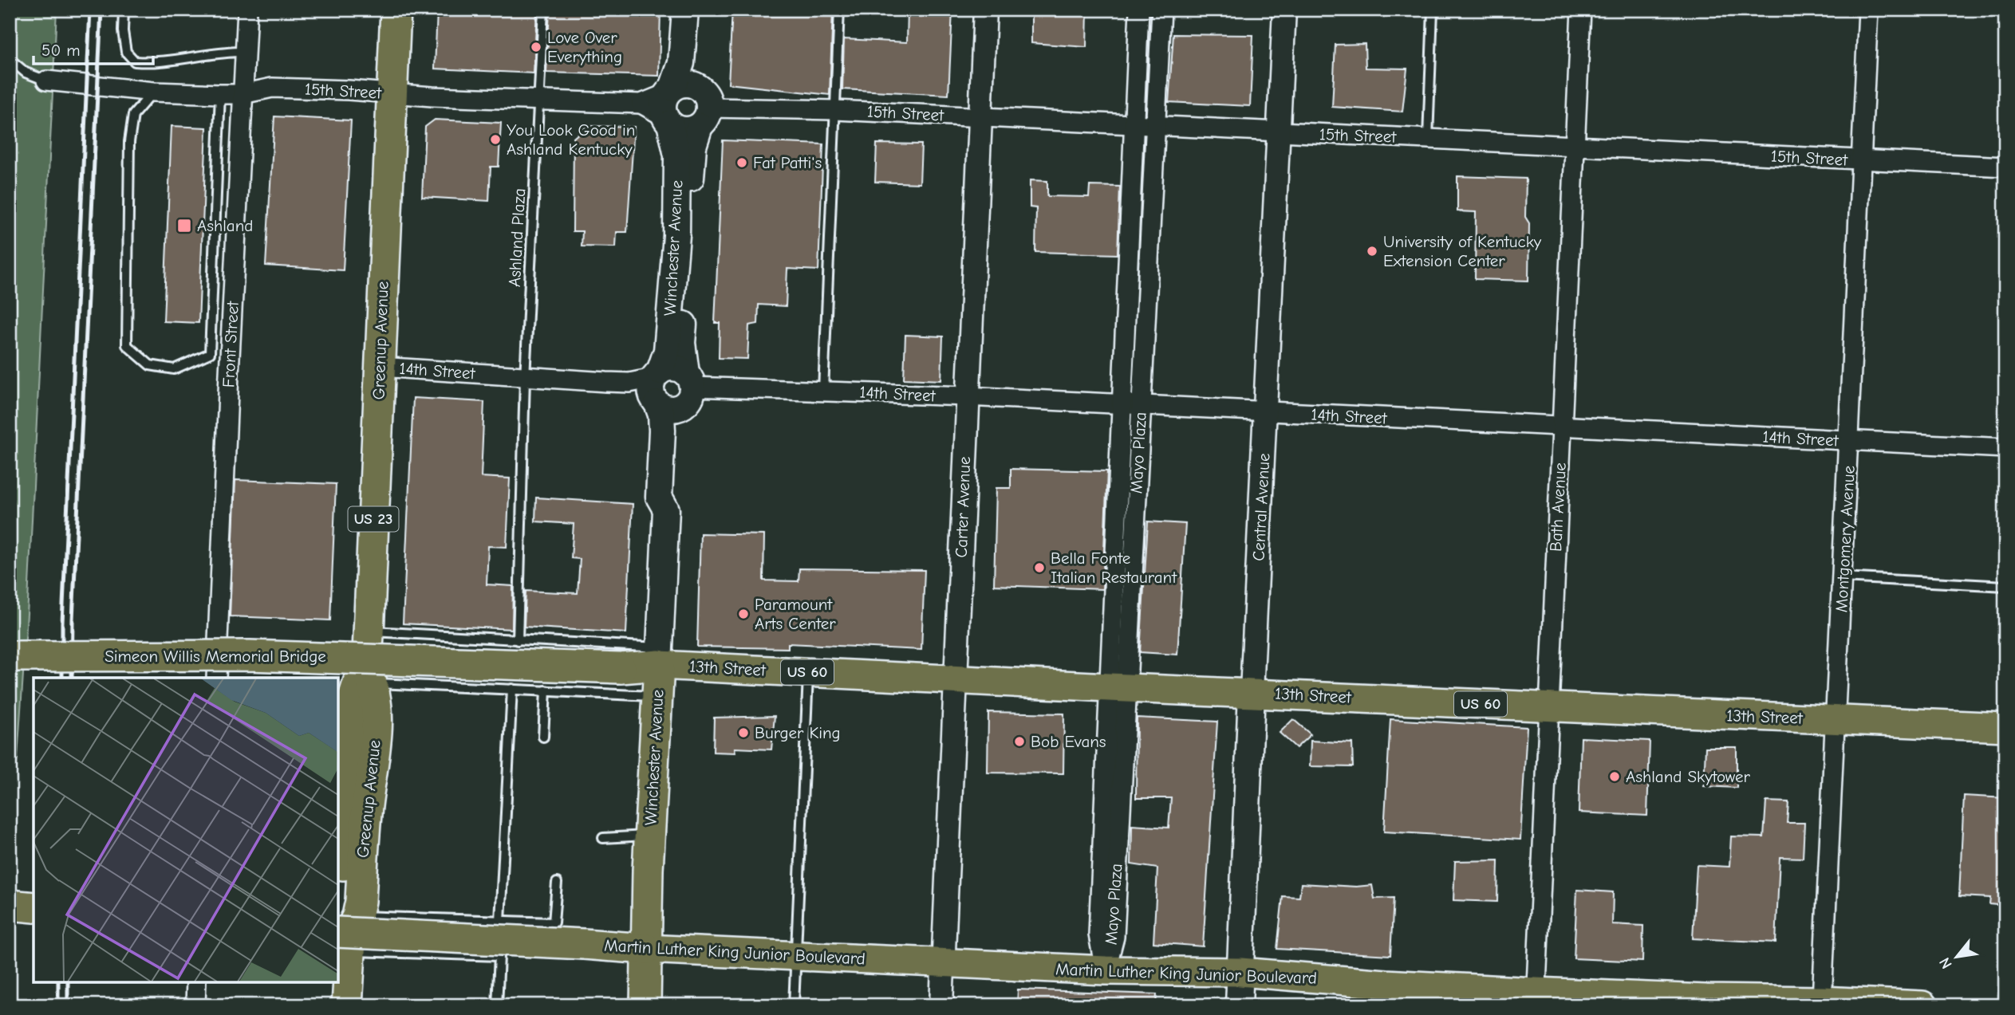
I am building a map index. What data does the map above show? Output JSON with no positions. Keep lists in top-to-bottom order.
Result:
{
  "streets": {
    "highway": [
      "Winchester Avenue",
      "Greenup Avenue",
      "US 23",
      "Simeon Willis Memorial Bridge",
      "13th Street",
      "Martin Luther King Junior Boulevard"
    ],
    "main road": ["Central Avenue", "US 60"],
    "street": [
      "15th Street",
      "Front Street",
      "14th Street",
      "Mayo Plaza",
      "Carter Avenue",
      "Bath Avenue",
      "Montgomery Avenue"
    ],
    "lane": ["Ashland Plaza"]
  },
  "crossings": [
    ["15th Street", "Ashland Plaza"],
    ["15th Street", "Winchester Avenue"],
    ["15th Street", "Greenup Avenue"],
    ["15th Street", "Front Street"],
    ["15th Street", "Mayo Plaza"],
    ["15th Street", "Carter Avenue"],
    ["15th Street", "Central Avenue"],
    ["15th Street", "Bath Avenue"],
    ["15th Street", "Montgomery Avenue"],
    ["Ashland Plaza", "14th Street"],
    ["Winchester Avenue", "14th Street"],
    ["Winchester Avenue", "13th Street"],
    ["Winchester Avenue", "Martin Luther King Junior Boulevard"],
    ["Greenup Avenue", "14th Street"],
    ["Greenup Avenue", "Martin Luther King Junior Boulevard"],
    ["14th Street", "Mayo Plaza"],
    ["14th Street", "Carter Avenue"],
    ["14th Street", "Central Avenue"],
    ["14th Street", "Bath Avenue"],
    ["14th Street", "Montgomery Avenue"],
    ["Mayo Plaza", "13th Street"],
    ["Mayo Plaza", "Martin Luther King Junior Boulevard"],
    ["Carter Avenue", "13th Street"],
    ["Carter Avenue", "Martin Luther King Junior Boulevard"],
    ["Central Avenue", "13th Street"],
    ["Central Avenue", "Martin Luther King Junior Boulevard"],
    ["Bath Avenue", "13th Street"],
    ["Bath Avenue", "Martin Luther King Junior Boulevard"],
    ["Montgomery Avenue", "13th Street"],
    ["Montgomery Avenue", "Martin Luther King Junior Boulevard"],
    ["Simeon Willis Memorial Bridge", "13th Street"]
  ],
  "places": {
    "other": [
      "Love Over Everything",
      "You Look Good in Ashland Kentucky",
      "Fat Patti's",
      "University of Kentucky Extension Center",
      "Bella Fonte Italian Restaurant",
      "Paramount Arts Center",
      "Burger King",
      "Bob Evans",
      "Ashland Skytower"
    ],
    "transit": ["Ashland"]
  },
  "scale_bar": "50 m",
  "north": "bottom left"
}
